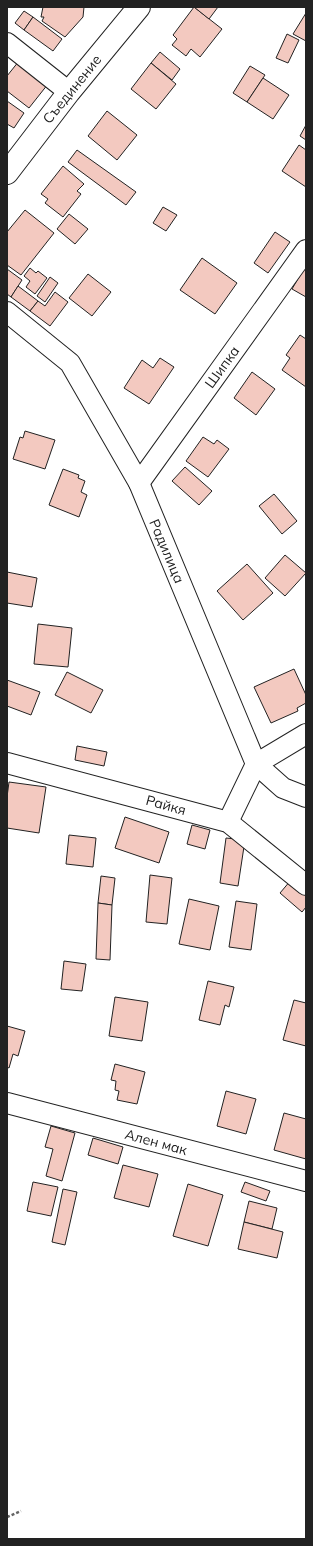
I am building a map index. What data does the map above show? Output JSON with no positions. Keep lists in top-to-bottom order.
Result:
{
  "streets": {
    "street": [
      "Съединение",
      "Шипка",
      "Радилица",
      "Райкя",
      "Ален мак"
    ]
  },
  "crossings": [
    ["Шипка", "Радилица"]
  ]
}
